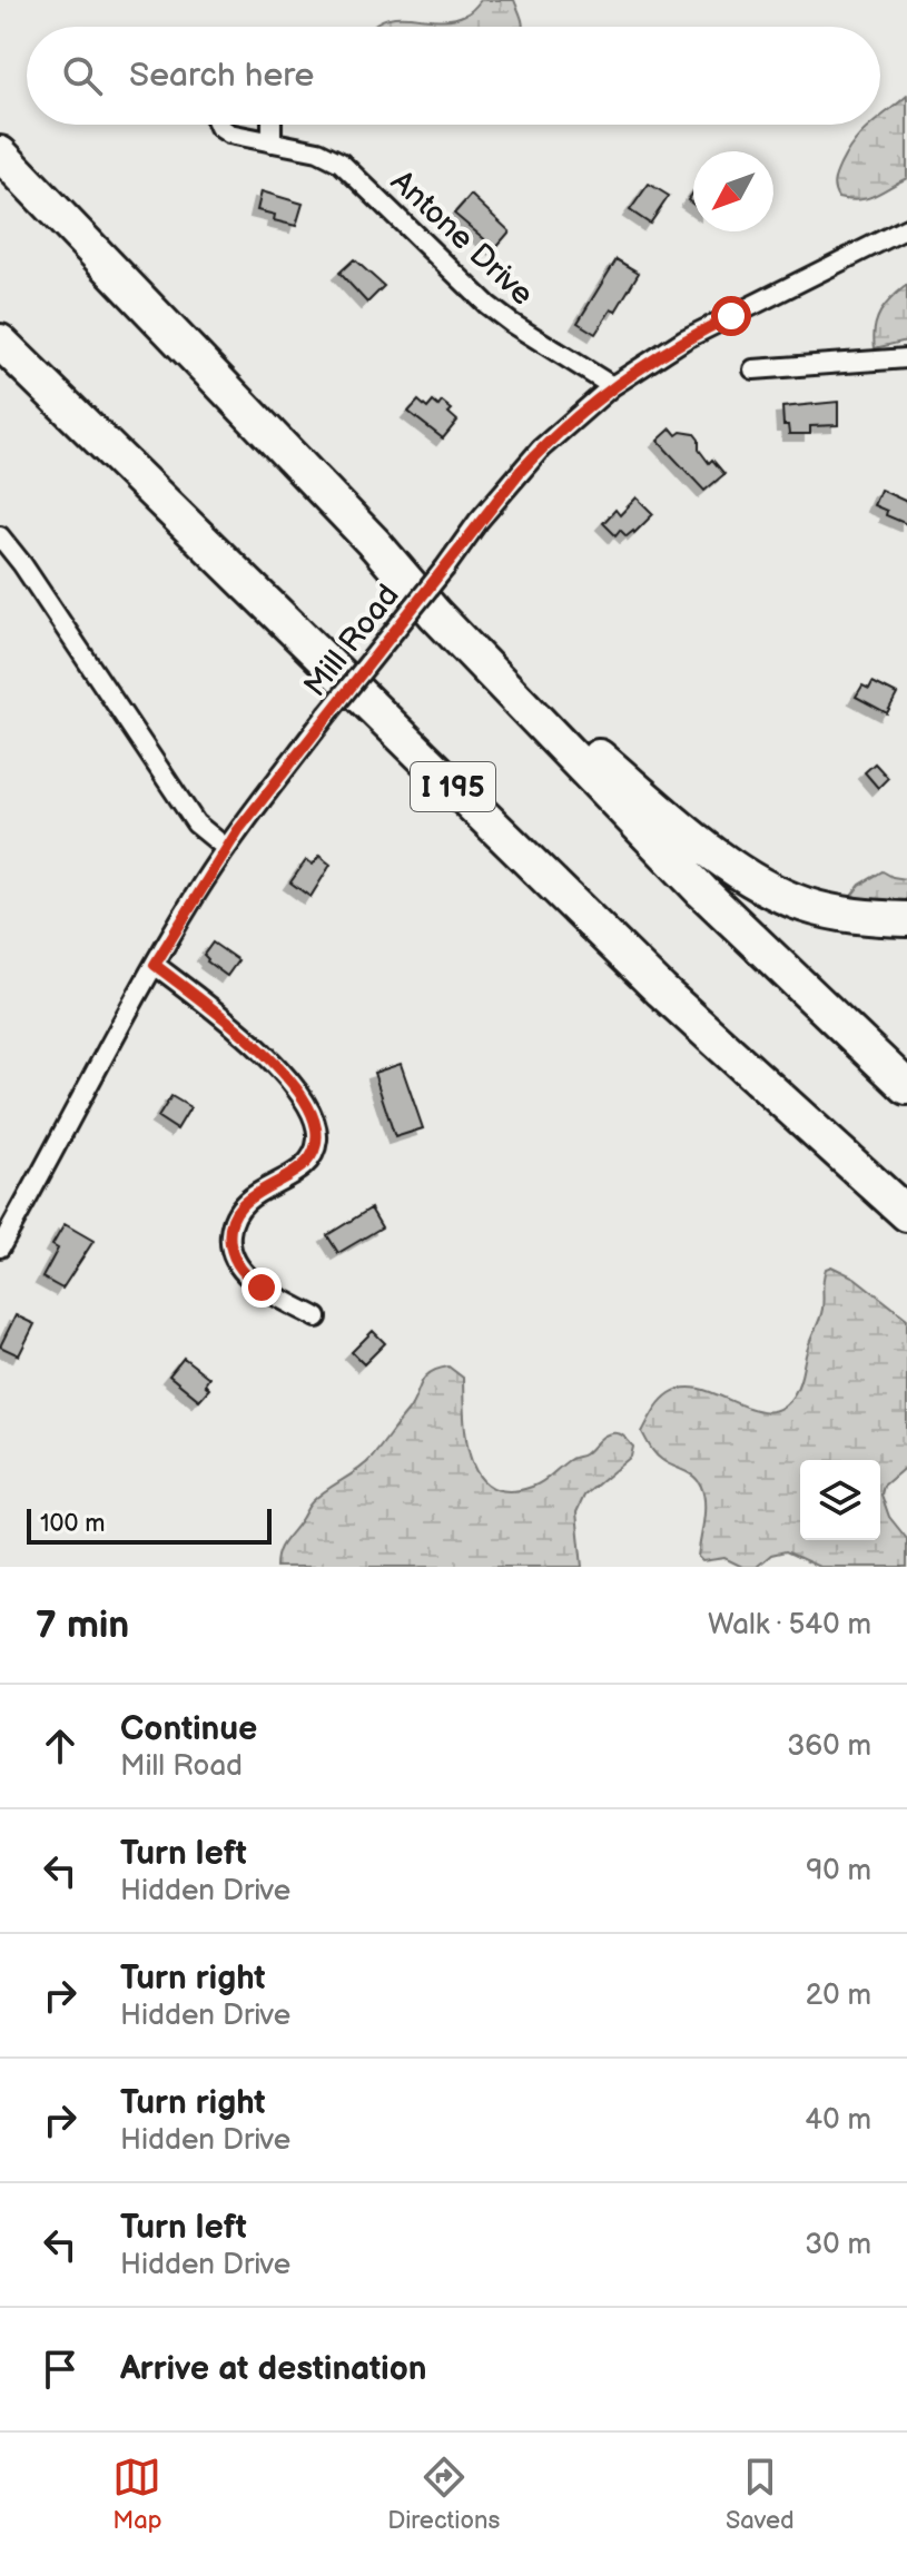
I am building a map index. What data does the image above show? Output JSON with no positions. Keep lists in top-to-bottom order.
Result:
{
  "streets": {
    "highway": ["I 195"],
    "street": ["Antone Drive", "Mill Road"]
  },
  "crossings": [
    ["Antone Drive", "Mill Road"]
  ],
  "scale_bar": "100 m",
  "north": "bottom left",
  "page": {
    "search": "Search here",
    "scale": "100 m",
    "heading": ["7 min", "Walk · 540 m"],
    "list": [
      ["Continue", "Mill Road", "360 m"],
      ["Turn left", "Hidden Drive", "90 m"],
      ["Turn right", "Hidden Drive", "20 m"],
      ["Turn right", "Hidden Drive", "40 m"],
      ["Turn left", "Hidden Drive", "30 m"],
      "Arrive at destination"
    ],
    "nav": ["Map", "Directions", "Saved"]
  }
}
